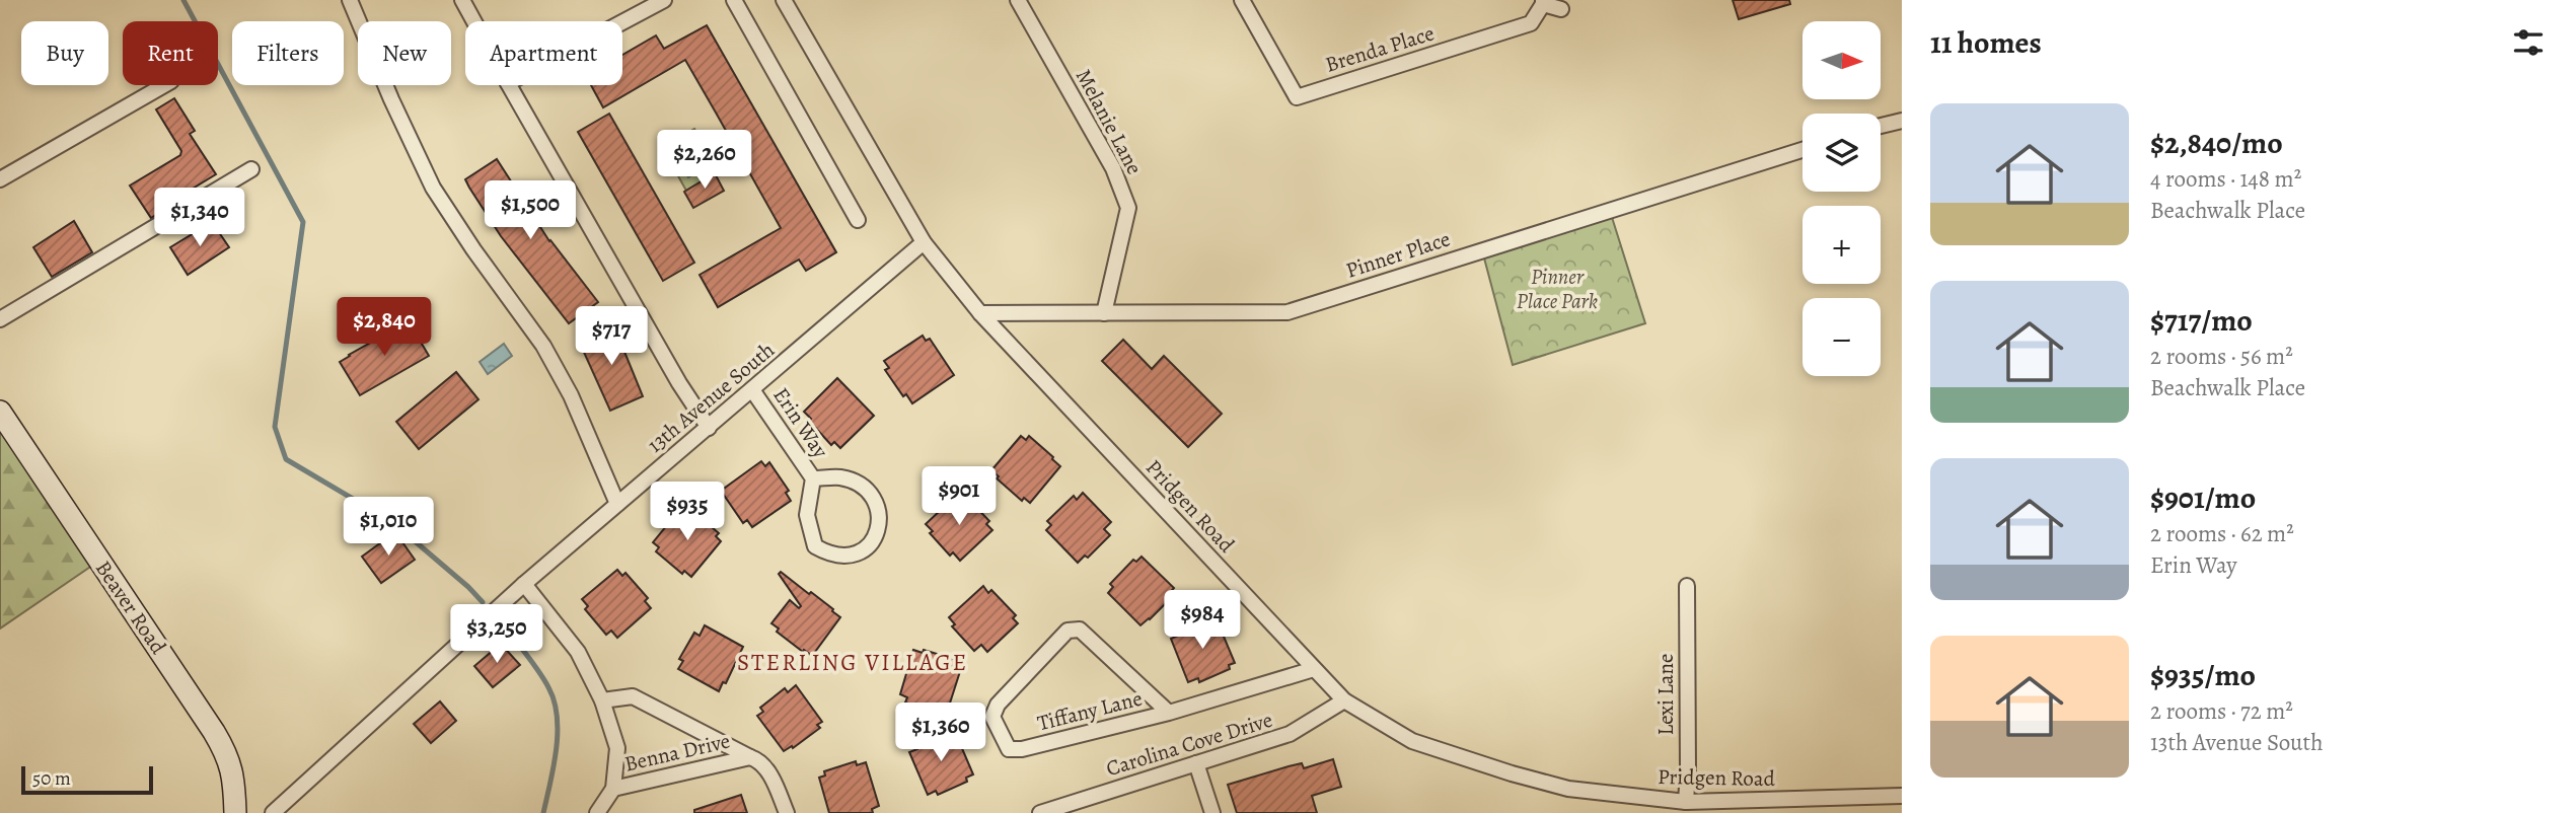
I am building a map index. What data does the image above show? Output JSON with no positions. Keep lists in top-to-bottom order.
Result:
{
  "streets": {
    "street": [
      "Brenda Place",
      "Melanie Lane",
      "Pinner Place",
      "13th Avenue South",
      "Erin Way",
      "Pridgen Road",
      "Beaver Road",
      "Lexi Lane",
      "Tiffany Lane",
      "Carolina Cove Drive",
      "Benna Drive"
    ]
  },
  "crossings": [
    ["Melanie Lane", "Pinner Place"],
    ["Pinner Place", "Pridgen Road"],
    ["13th Avenue South", "Erin Way"],
    ["13th Avenue South", "Pridgen Road"],
    ["13th Avenue South", "Benna Drive"],
    ["Pridgen Road", "Lexi Lane"],
    ["Pridgen Road", "Tiffany Lane"],
    ["Pridgen Road", "Carolina Cove Drive"]
  ],
  "districts": ["STERLING VILLAGE"],
  "parks": ["Pinner Place Park"],
  "scale_bar": "50 m",
  "north": "right",
  "page": {
    "heading": "11 homes",
    "map_buttons": ["+", "−"],
    "chip": [
      "Buy",
      "Rent",
      "Filters",
      "New",
      "Apartment"
    ],
    "list": [
      {
        "name": "$2,840/mo",
        "note": "4 rooms · 148 m² · Beachwalk Place"
      },
      {
        "name": "$717/mo",
        "note": "2 rooms · 56 m² · Beachwalk Place"
      },
      {
        "name": "$901/mo",
        "note": "2 rooms · 62 m² · Erin Way"
      },
      {
        "name": "$935/mo",
        "note": "2 rooms · 72 m² · 13th Avenue South"
      }
    ],
    "price": [
      "$2,260",
      "$1,500",
      "$1,340",
      "$2,840",
      "$717",
      "$901",
      "$935",
      "$1,010",
      "$984",
      "$3,250",
      "$1,360"
    ],
    "scale": "50 m"
  }
}
